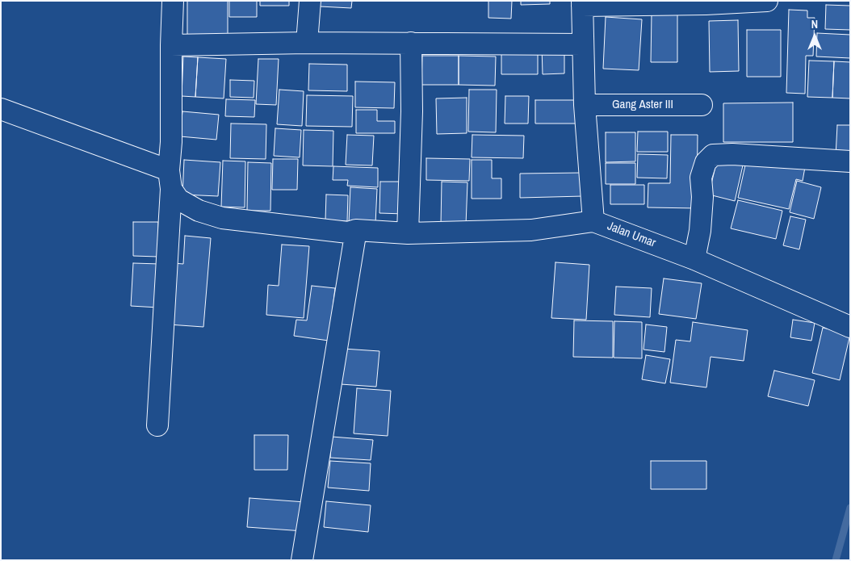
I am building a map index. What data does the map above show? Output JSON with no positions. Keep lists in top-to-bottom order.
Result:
{
  "streets": {
    "street": ["Gang Aster III", "Jalan Umar"]
  },
  "crossings": [
    ["Gang Aster III", "Jalan Umar"]
  ],
  "north": "top"
}
